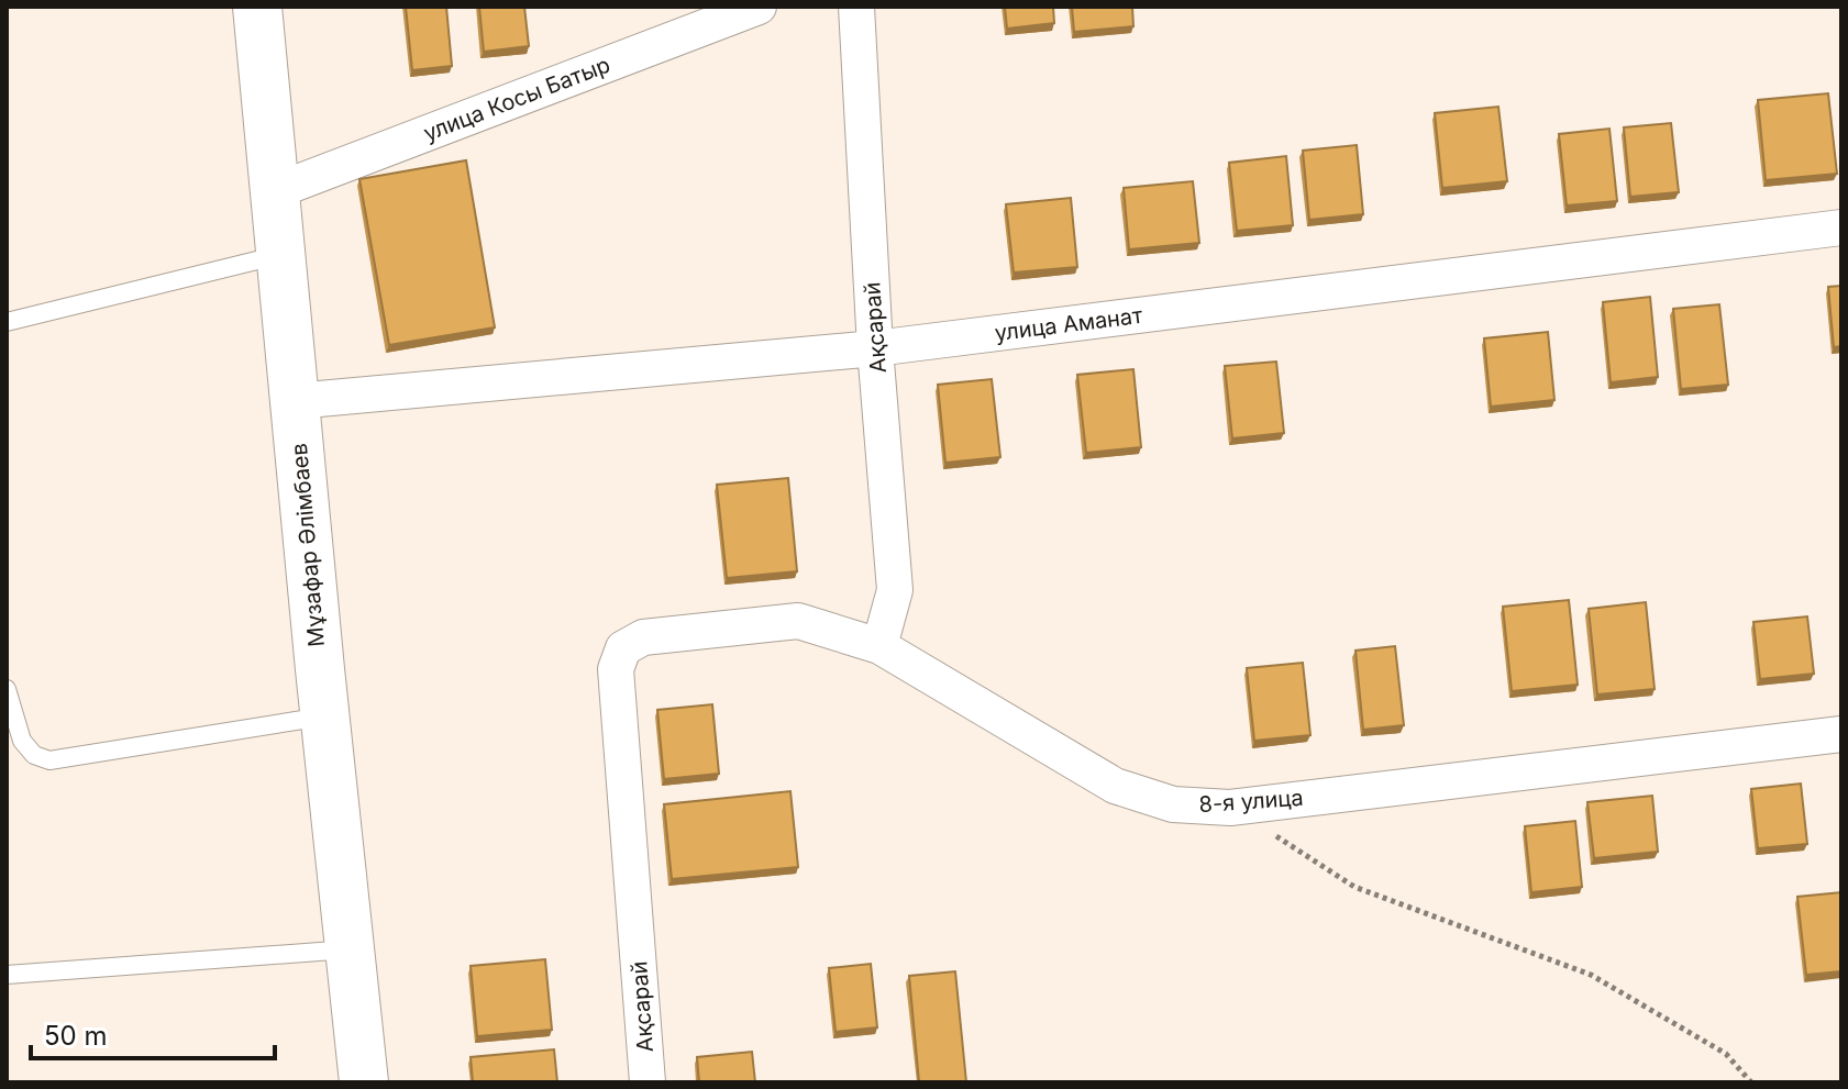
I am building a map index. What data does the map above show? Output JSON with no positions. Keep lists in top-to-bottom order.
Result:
{
  "streets": {
    "street": [
      "улица Косы Батыр",
      "улица Аманат",
      "Ақсарай",
      "Мұзафар Әлімбаев",
      "8-я улица"
    ]
  },
  "crossings": [
    ["улица Косы Батыр", "Мұзафар Әлімбаев"],
    ["улица Аманат", "Ақсарай"],
    ["улица Аманат", "Мұзафар Әлімбаев"],
    ["Ақсарай", "8-я улица"]
  ],
  "scale_bar": "50 m"
}
